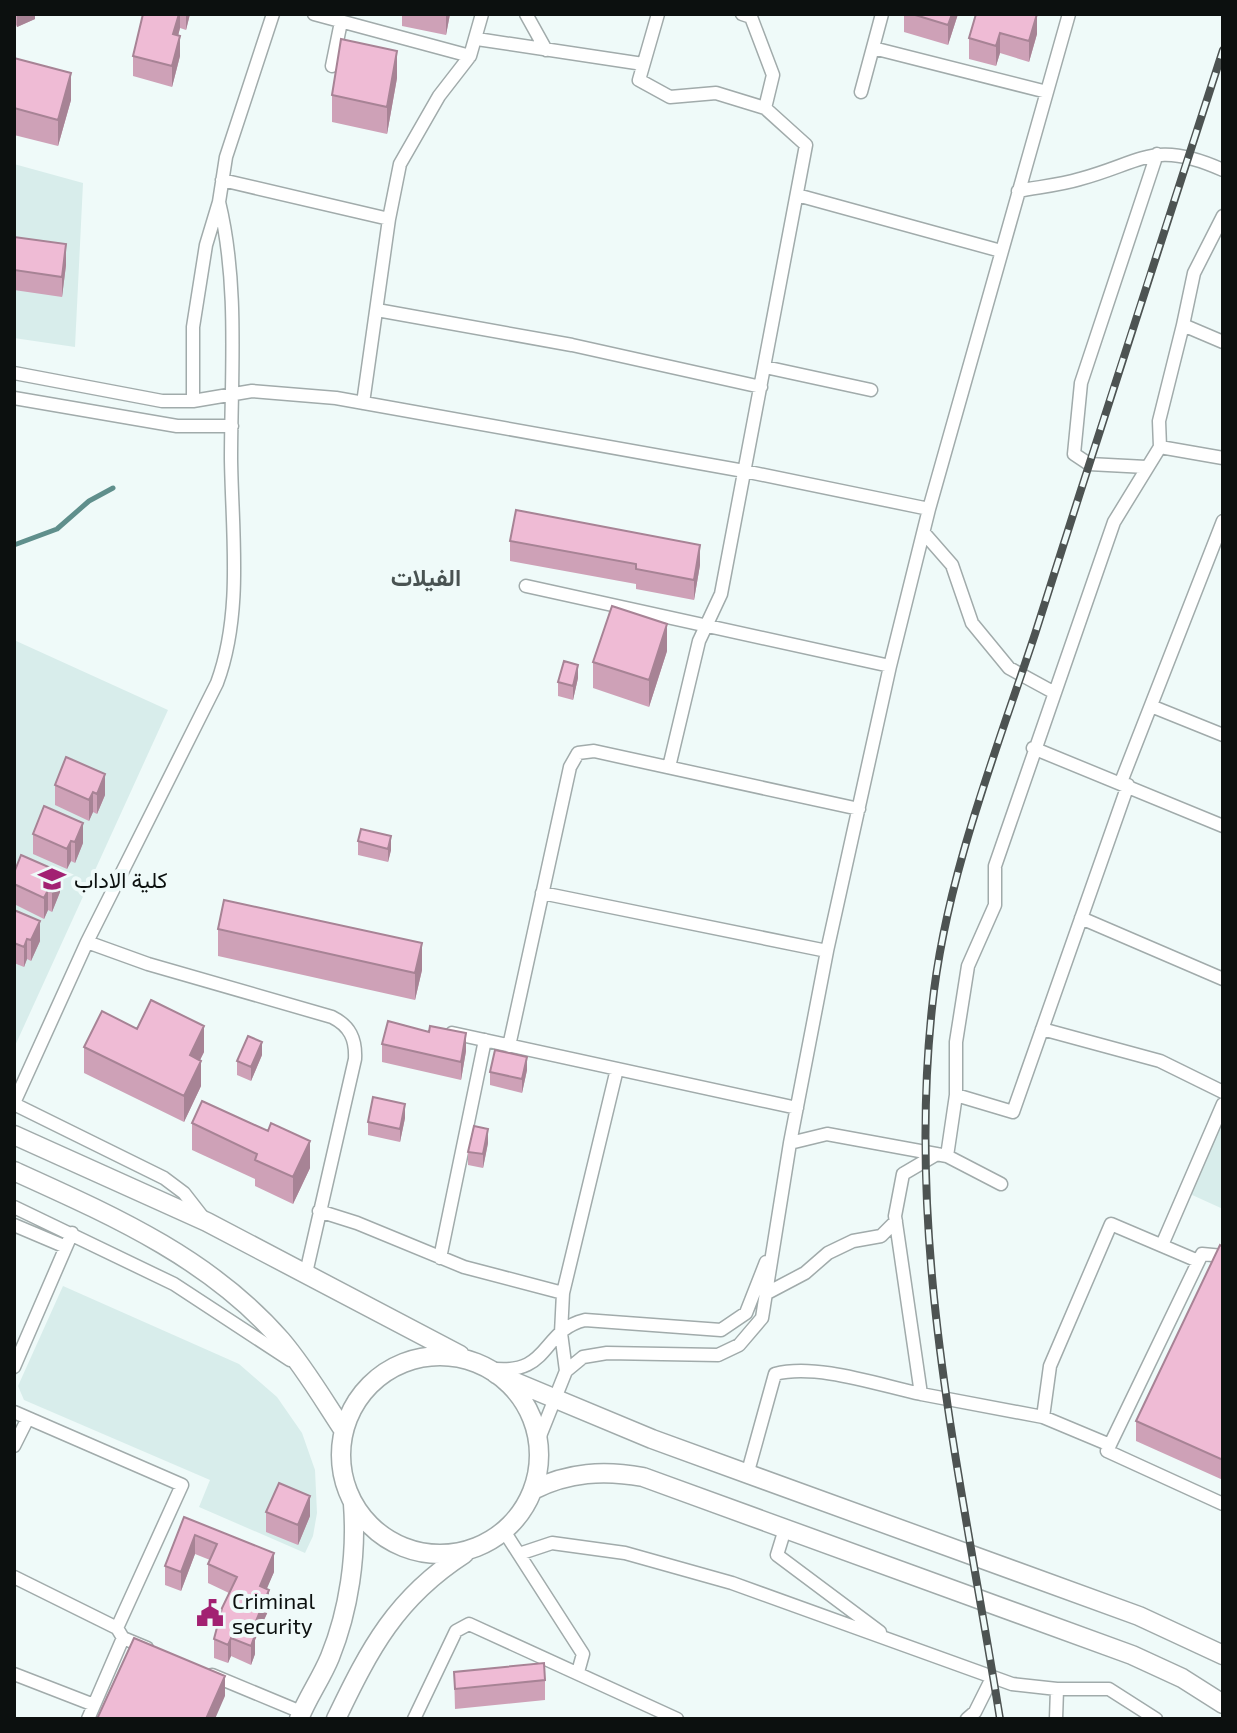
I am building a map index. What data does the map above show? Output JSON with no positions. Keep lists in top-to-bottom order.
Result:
{
  "districts": ["الفيلات"],
  "places": {
    "school or university": ["كلية الاداب"],
    "public building": ["Criminal security"]
  }
}
